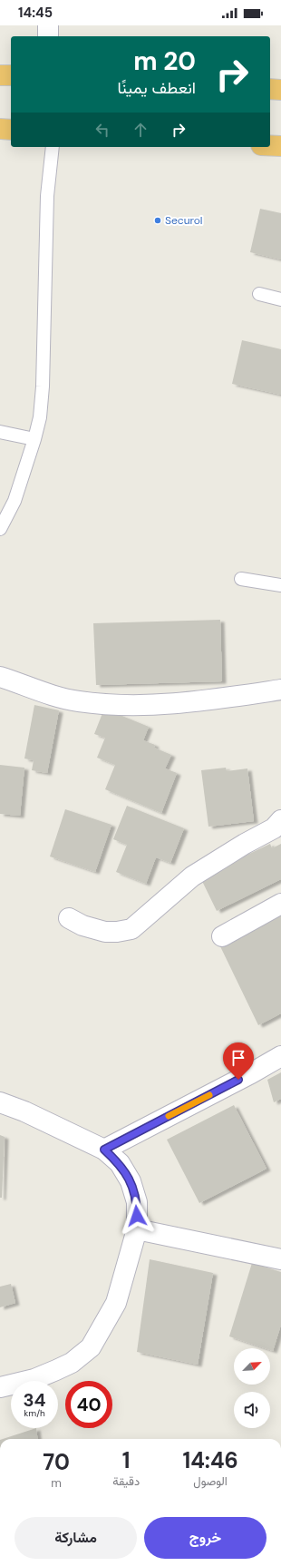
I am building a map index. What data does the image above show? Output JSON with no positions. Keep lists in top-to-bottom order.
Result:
{
  "places": ["Securol"],
  "north": "top right",
  "page": {
    "status": "14:45",
    "turn": ["20 m", "انعطف يمينًا"],
    "speed": "34 km/h",
    "limit": "40",
    "eta": [
      "14:46",
      "الوصول",
      "1",
      "دقيقة",
      "70",
      "m"
    ],
    "buttons": ["خروج", "مشاركة"]
  }
}
